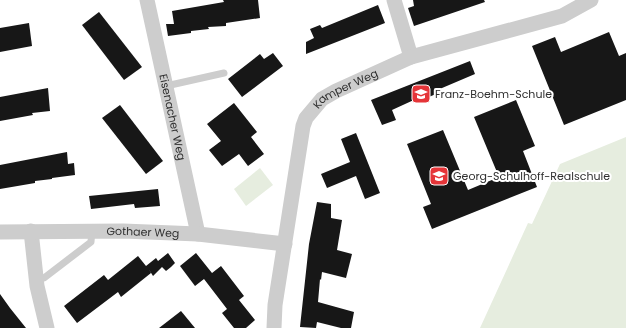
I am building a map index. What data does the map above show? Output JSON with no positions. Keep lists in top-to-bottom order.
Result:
{
  "streets": {
    "street": ["Kamper Weg", "Eisenacher Weg", "Gothaer Weg"]
  },
  "crossings": [
    ["Kamper Weg", "Gothaer Weg"],
    ["Eisenacher Weg", "Gothaer Weg"]
  ],
  "places": {
    "school or university": ["Franz-Boehm-Schule", "Georg-Schulhoff-Realschule"]
  }
}
